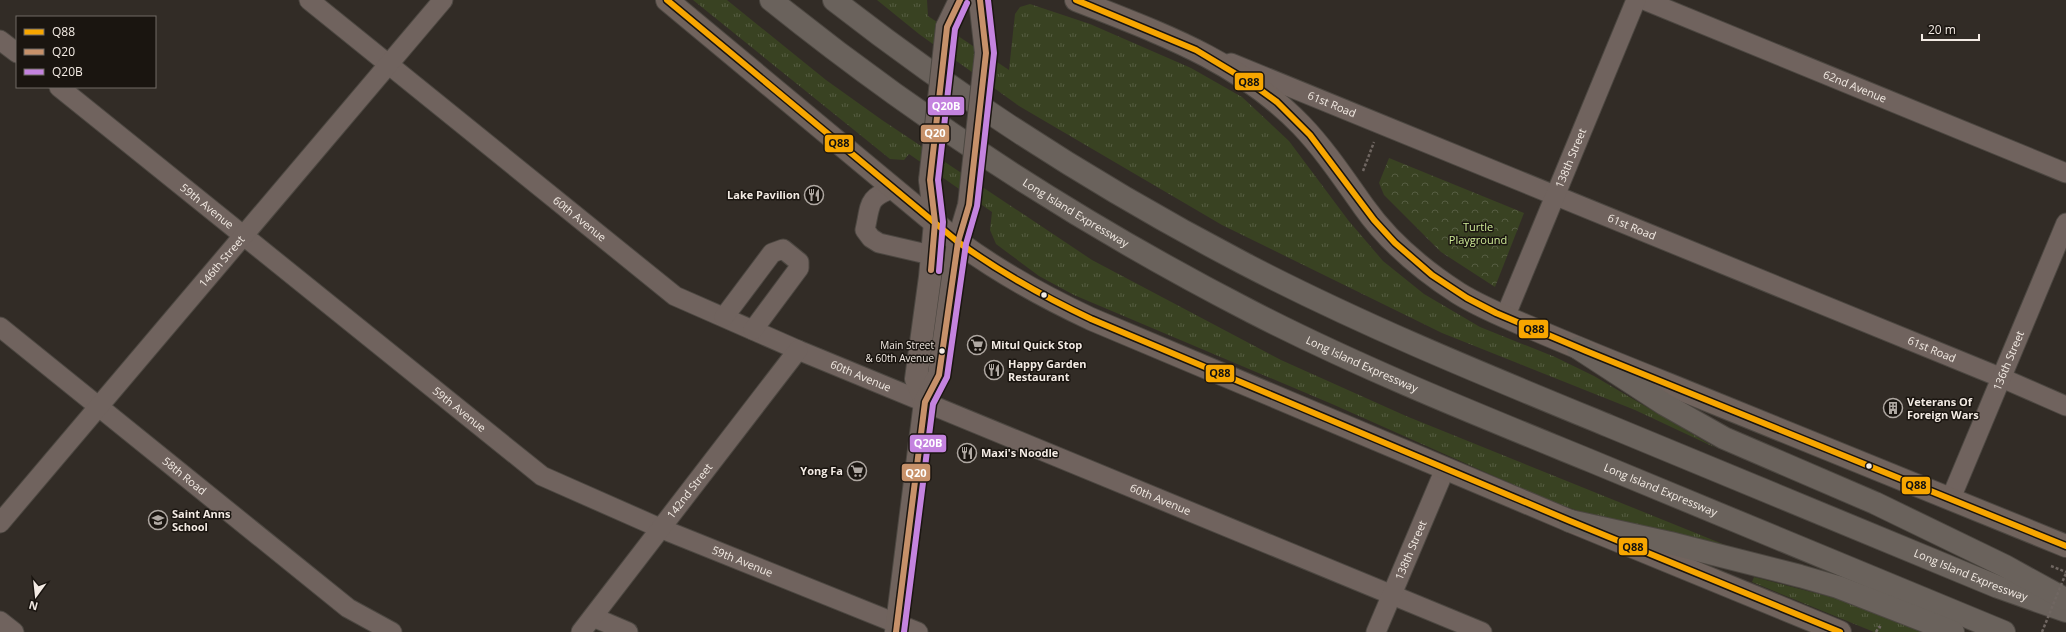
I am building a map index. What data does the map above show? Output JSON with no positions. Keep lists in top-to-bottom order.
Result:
{
  "streets": {
    "highway": ["Long Island Expressway"],
    "street": [
      "62nd Avenue",
      "61st Road",
      "138th Street",
      "59th Avenue",
      "60th Avenue",
      "146th Street",
      "136th Street",
      "58th Road",
      "142nd Street"
    ]
  },
  "crossings": [
    ["61st Road", "138th Street"],
    ["61st Road", "136th Street"],
    ["138th Street", "60th Avenue"],
    ["59th Avenue", "146th Street"],
    ["59th Avenue", "142nd Street"],
    ["60th Avenue", "146th Street"],
    ["60th Avenue", "142nd Street"],
    ["146th Street", "58th Road"]
  ],
  "parks": ["Turtle Playground"],
  "places": {
    "restaurant": ["Lake Pavilion", "Happy Garden Restaurant", "Maxi's Noodle"],
    "supermarket": ["Mitul Quick Stop", "Yong Fa"],
    "other": ["Main Street & 60th Avenue"],
    "building": ["Veterans Of Foreign Wars"],
    "school or university": ["Saint Anns School"]
  },
  "lines": ["transit line Q88", "transit line Q20", "transit line Q20B"],
  "legend": ["Q88", "Q20", "Q20B"],
  "scale_bar": "20 m",
  "north": "bottom"
}
